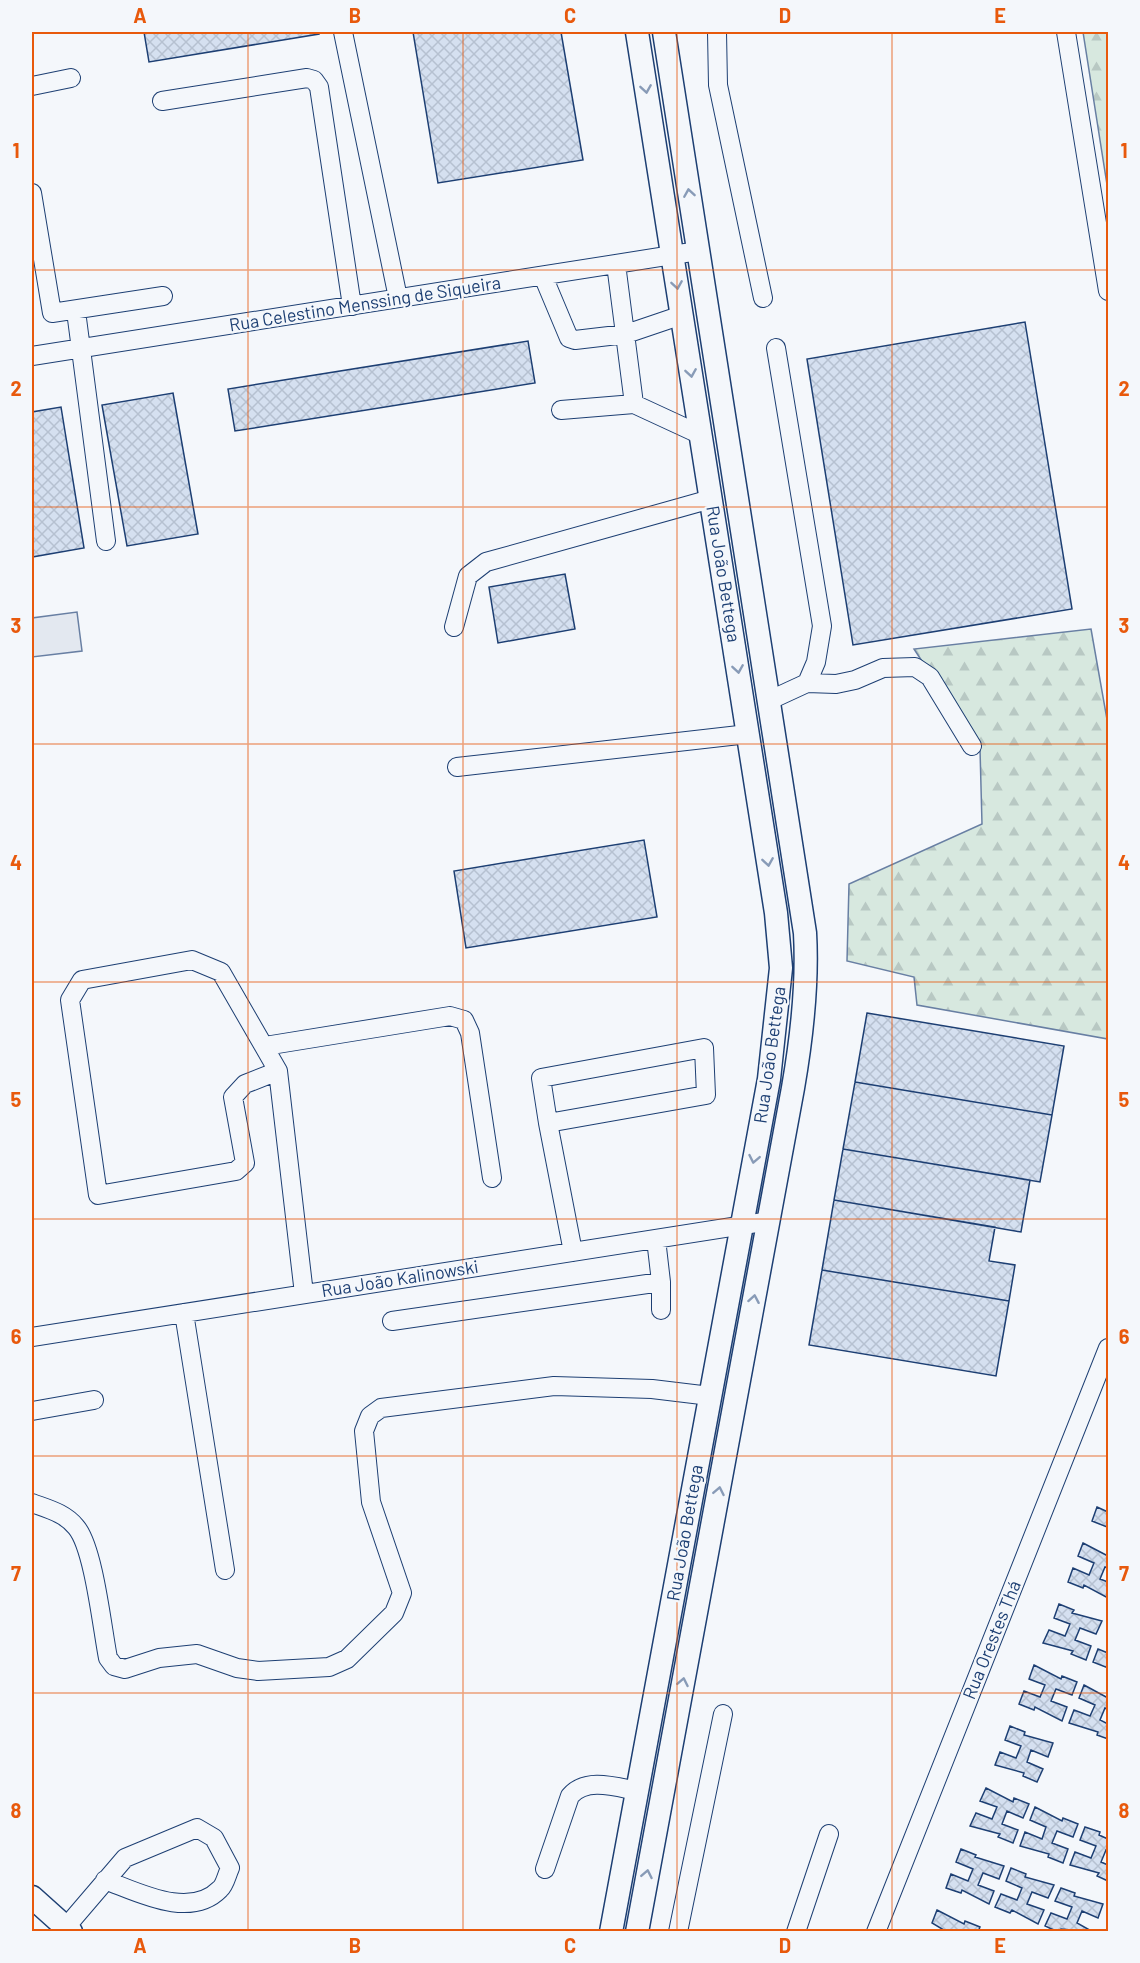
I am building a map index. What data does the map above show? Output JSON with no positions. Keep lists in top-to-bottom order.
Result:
{
  "streets": {
    "main road": ["Rua João Bettega"],
    "street": ["Rua Celestino Menssing de Siqueira", "Rua João Kalinowski", "Rua Orestes Thá"]
  },
  "crossings": [
    ["Rua Celestino Menssing de Siqueira", "Rua João Bettega"],
    ["Rua João Bettega", "Rua João Kalinowski"]
  ],
  "grid": {
    "columns": [
      "A",
      "B",
      "C",
      "D",
      "E"
    ],
    "rows": [
      "1",
      "2",
      "3",
      "4",
      "5",
      "6",
      "7",
      "8"
    ]
  }
}
